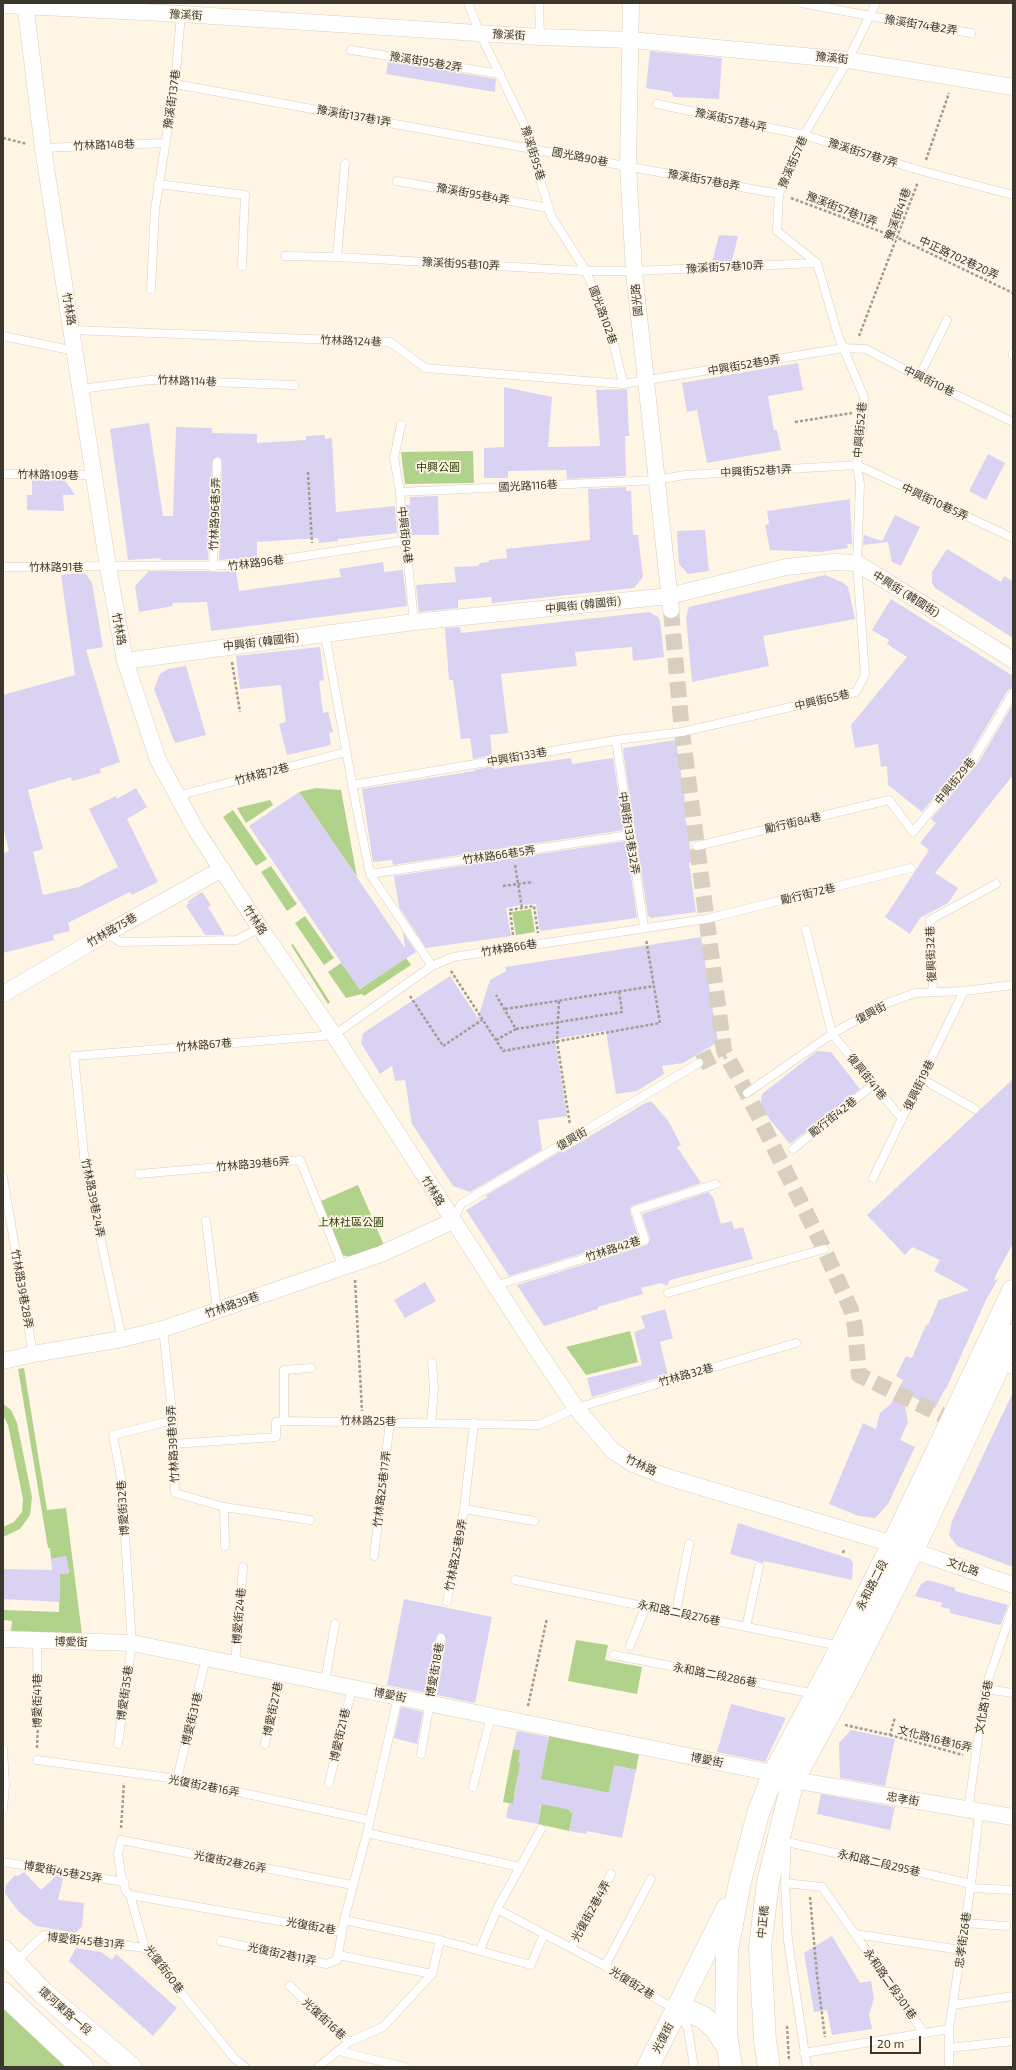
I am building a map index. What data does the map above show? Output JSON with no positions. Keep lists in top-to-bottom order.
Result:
{
  "streets": {
    "main road": [
      "永和路二段",
      "中正橋",
      "環河東路一段",
      "光復街"
    ],
    "street": [
      "豫溪街",
      "國光路",
      "竹林路",
      "中興街 (韓國街)",
      "竹林路75巷",
      "竹林路39巷",
      "文化路",
      "博愛街",
      "忠孝街"
    ],
    "lane": [
      "豫溪街74巷2弄",
      "豫溪街95巷2弄",
      "豫溪街137巷",
      "豫溪街137巷1弄",
      "豫溪街57巷4弄",
      "竹林路148巷",
      "豫溪街95巷",
      "豫溪街57巷7弄",
      "國光路90巷",
      "豫溪街57巷",
      "豫溪街57巷8弄",
      "豫溪街95巷4弄",
      "豫溪街95巷10弄",
      "豫溪街57巷10弄",
      "國光路102巷",
      "竹林路124巷",
      "中興街52巷9弄",
      "竹林路114巷",
      "中興街10巷",
      "中興街52巷",
      "中興街52巷1弄",
      "竹林路109巷",
      "國光路116巷",
      "中興街10巷5弄",
      "竹林路96巷5弄",
      "中興街84巷",
      "竹林路96巷",
      "竹林路91巷",
      "中興街65巷",
      "中興街133巷",
      "竹林路72巷",
      "中興街29巷",
      "勵行街84巷",
      "中興街133巷32弄",
      "竹林路66巷5弄",
      "勵行街72巷",
      "竹林路66巷",
      "復興街32巷",
      "復興街",
      "竹林路67巷",
      "復興街41巷",
      "復興街19巷",
      "勵行街42巷",
      "竹林路39巷6弄",
      "竹林路39巷24弄",
      "竹林路42巷",
      "竹林路39巷28弄",
      "竹林路32巷",
      "竹林路25巷",
      "竹林路39巷19弄",
      "竹林路25巷17弄",
      "博愛街32巷",
      "竹林路25巷9弄",
      "永和路二段276巷",
      "博愛街24巷",
      "博愛街18巷",
      "永和路二段286巷",
      "博愛街35巷",
      "博愛街41巷",
      "文化路16巷",
      "博愛街27巷",
      "博愛街31巷",
      "博愛街21巷",
      "光復街2巷16弄",
      "光復街2巷26弄",
      "永和路二段295巷",
      "博愛街45巷25弄",
      "光復街2巷4弄",
      "光復街2巷",
      "忠孝街26巷",
      "博愛街45巷31弄",
      "光復街2巷11弄",
      "光復街60巷",
      "永和路二段301巷",
      "光復街16巷"
    ],
    "path": [
      "豫溪街57巷11弄",
      "豫溪街41巷",
      "中正路702巷20弄",
      "文化路16巷16弄"
    ]
  },
  "crossings": [
    ["豫溪街", "豫溪街137巷"],
    ["豫溪街", "豫溪街95巷"],
    ["豫溪街", "豫溪街57巷"],
    ["豫溪街", "豫溪街41巷"],
    ["豫溪街", "國光路"],
    ["豫溪街", "竹林路"],
    ["豫溪街74巷2弄", "豫溪街57巷"],
    ["豫溪街95巷2弄", "豫溪街95巷"],
    ["豫溪街137巷", "豫溪街137巷1弄"],
    ["豫溪街137巷", "竹林路148巷"],
    ["豫溪街137巷1弄", "豫溪街95巷"],
    ["豫溪街137巷1弄", "國光路90巷"],
    ["豫溪街57巷4弄", "豫溪街57巷7弄"],
    ["豫溪街57巷4弄", "豫溪街57巷"],
    ["竹林路148巷", "竹林路"],
    ["豫溪街95巷", "國光路90巷"],
    ["豫溪街95巷", "豫溪街95巷4弄"],
    ["豫溪街95巷", "豫溪街95巷10弄"],
    ["豫溪街95巷", "國光路102巷"],
    ["豫溪街57巷7弄", "豫溪街57巷"],
    ["豫溪街57巷7弄", "豫溪街41巷"],
    ["國光路90巷", "豫溪街57巷8弄"],
    ["國光路90巷", "國光路"],
    ["豫溪街57巷", "豫溪街57巷8弄"],
    ["豫溪街57巷", "豫溪街57巷11弄"],
    ["豫溪街57巷", "豫溪街57巷10弄"],
    ["豫溪街57巷8弄", "豫溪街57巷11弄"],
    ["豫溪街57巷8弄", "國光路"],
    ["豫溪街57巷11弄", "豫溪街41巷"],
    ["豫溪街57巷11弄", "中正路702巷20弄"],
    ["豫溪街41巷", "中正路702巷20弄"],
    ["豫溪街41巷", "中興街52巷9弄"],
    ["豫溪街41巷", "中興街10巷"],
    ["豫溪街41巷", "中興街52巷"],
    ["豫溪街95巷10弄", "豫溪街57巷10弄"],
    ["豫溪街95巷10弄", "國光路"],
    ["豫溪街95巷10弄", "國光路102巷"],
    ["豫溪街57巷10弄", "國光路"],
    ["國光路", "竹林路124巷"],
    ["國光路", "中興街52巷9弄"],
    ["國光路", "中興街52巷1弄"],
    ["國光路", "國光路116巷"],
    ["國光路", "中興街 (韓國街)"],
    ["竹林路", "竹林路124巷"],
    ["竹林路", "竹林路114巷"],
    ["竹林路", "竹林路109巷"],
    ["竹林路", "竹林路96巷"],
    ["竹林路", "竹林路91巷"],
    ["竹林路", "中興街 (韓國街)"],
    ["竹林路", "竹林路72巷"],
    ["竹林路", "竹林路75巷"],
    ["竹林路", "竹林路66巷"],
    ["竹林路", "復興街"],
    ["竹林路", "竹林路67巷"],
    ["竹林路", "竹林路42巷"],
    ["竹林路", "竹林路39巷"],
    ["竹林路", "竹林路32巷"],
    ["竹林路", "竹林路25巷"],
    ["竹林路", "文化路"],
    ["竹林路", "永和路二段"],
    ["國光路102巷", "竹林路124巷"],
    ["竹林路124巷", "中興街52巷9弄"],
    ["中興街52巷9弄", "中興街10巷"],
    ["中興街52巷9弄", "中興街52巷"],
    ["中興街10巷", "中興街52巷"],
    ["中興街52巷", "中興街52巷1弄"],
    ["中興街52巷", "中興街10巷5弄"],
    ["中興街52巷", "中興街 (韓國街)"],
    ["中興街52巷", "中興街65巷"],
    ["中興街52巷1弄", "國光路116巷"],
    ["中興街52巷1弄", "中興街10巷5弄"],
    ["國光路116巷", "中興街84巷"],
    ["竹林路96巷5弄", "竹林路96巷"],
    ["中興街84巷", "竹林路96巷"],
    ["中興街84巷", "中興街 (韓國街)"],
    ["竹林路96巷", "竹林路91巷"],
    ["中興街 (韓國街)", "中興街65巷"],
    ["中興街65巷", "中興街133巷"],
    ["中興街133巷", "中興街133巷32弄"],
    ["中興街29巷", "勵行街84巷"],
    ["中興街133巷32弄", "竹林路66巷5弄"],
    ["中興街133巷32弄", "竹林路66巷"],
    ["勵行街72巷", "竹林路66巷"],
    ["竹林路66巷", "竹林路67巷"],
    ["復興街32巷", "復興街"],
    ["復興街", "復興街41巷"],
    ["復興街", "復興街19巷"],
    ["復興街", "竹林路39巷"],
    ["竹林路67巷", "竹林路39巷24弄"],
    ["復興街41巷", "復興街19巷"],
    ["復興街41巷", "勵行街42巷"],
    ["竹林路39巷6弄", "竹林路39巷"],
    ["竹林路39巷24弄", "竹林路39巷"],
    ["竹林路39巷28弄", "竹林路39巷"],
    ["竹林路39巷", "竹林路39巷19弄"],
    ["竹林路32巷", "竹林路25巷"],
    ["竹林路25巷", "竹林路25巷17弄"],
    ["竹林路25巷", "竹林路25巷9弄"],
    ["竹林路39巷19弄", "博愛街32巷"],
    ["博愛街32巷", "博愛街"],
    ["博愛街32巷", "博愛街35巷"],
    ["文化路", "永和路二段"],
    ["永和路二段", "永和路二段276巷"],
    ["永和路二段", "博愛街"],
    ["永和路二段", "永和路二段286巷"],
    ["永和路二段", "文化路16巷16弄"],
    ["永和路二段", "忠孝街"],
    ["永和路二段", "中正橋"],
    ["永和路二段", "光復街"],
    ["博愛街24巷", "博愛街"],
    ["博愛街", "博愛街18巷"],
    ["博愛街", "博愛街35巷"],
    ["博愛街", "博愛街41巷"],
    ["博愛街", "博愛街27巷"],
    ["博愛街", "博愛街31巷"],
    ["博愛街", "博愛街21巷"],
    ["博愛街", "忠孝街"],
    ["博愛街", "中正橋"],
    ["博愛街41巷", "光復街2巷16弄"],
    ["文化路16巷", "文化路16巷16弄"],
    ["文化路16巷", "忠孝街"],
    ["文化路16巷", "忠孝街26巷"],
    ["博愛街31巷", "光復街2巷16弄"],
    ["忠孝街", "中正橋"],
    ["忠孝街", "忠孝街26巷"],
    ["光復街2巷26弄", "光復街60巷"],
    ["永和路二段295巷", "忠孝街26巷"],
    ["博愛街45巷25弄", "光復街60巷"],
    ["光復街2巷4弄", "光復街2巷"],
    ["光復街2巷", "光復街60巷"],
    ["光復街2巷", "光復街"],
    ["忠孝街26巷", "永和路二段301巷"],
    ["博愛街45巷31弄", "光復街60巷"],
    ["博愛街45巷31弄", "環河東路一段"]
  ],
  "parks": ["中興公園", "上林社區公園"],
  "scale_bar": "20 m"
}
